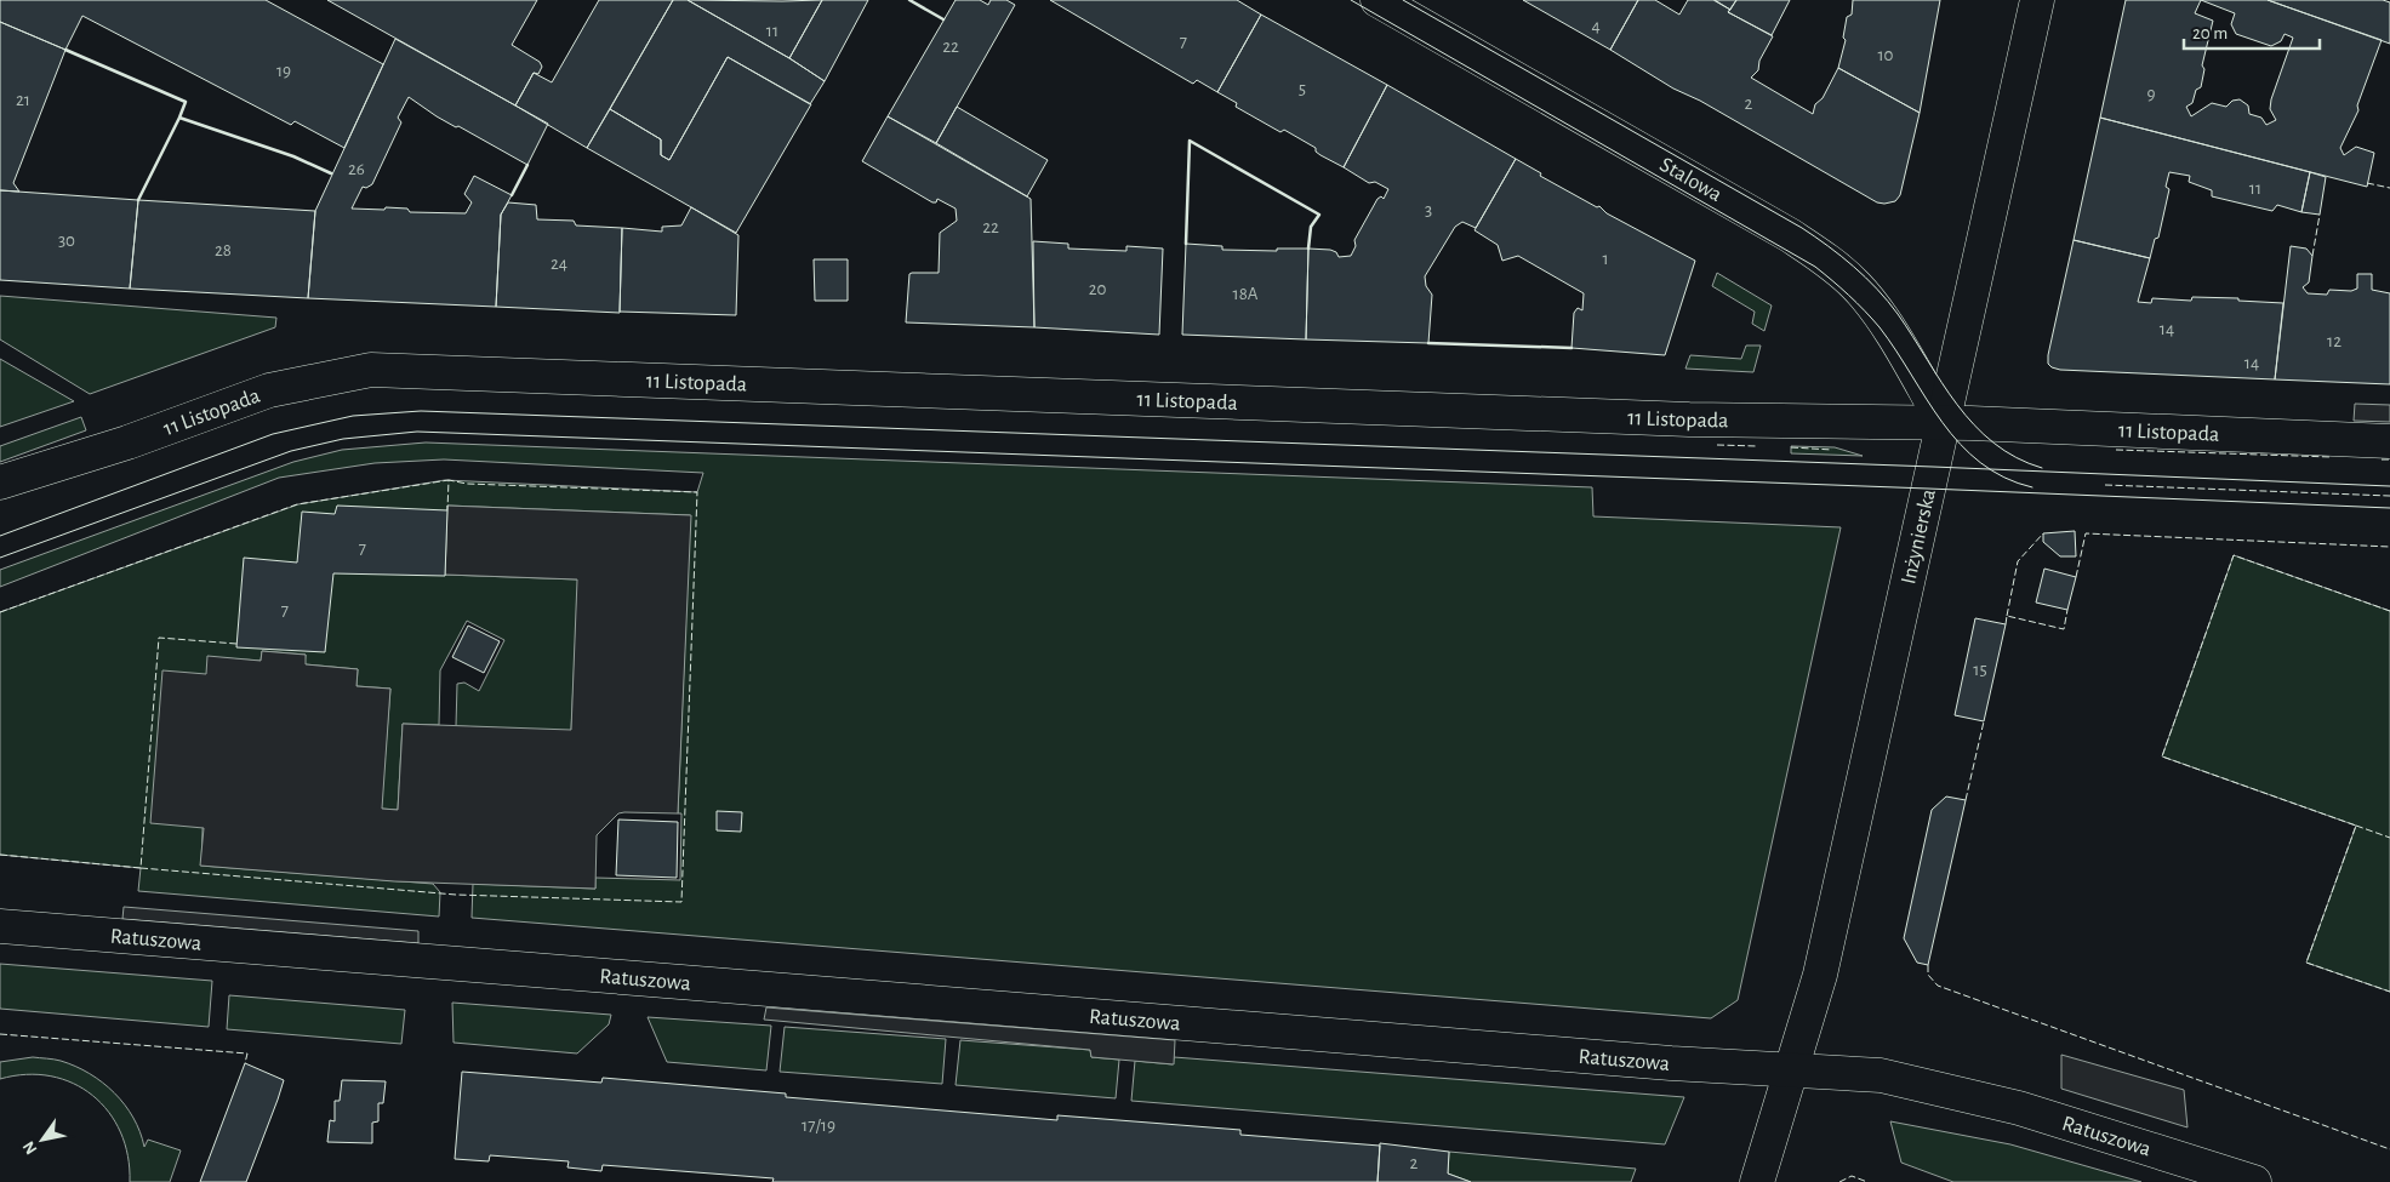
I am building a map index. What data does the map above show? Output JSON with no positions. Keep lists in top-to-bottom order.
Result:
{
  "streets": {
    "street": [
      "Stalowa",
      "11 Listopada",
      "Inżynierska",
      "Ratuszowa"
    ]
  },
  "crossings": [
    ["Stalowa", "11 Listopada"],
    ["Stalowa", "Inżynierska"],
    ["11 Listopada", "Inżynierska"],
    ["Inżynierska", "Ratuszowa"]
  ],
  "house_numbers": [
    "4",
    "11",
    "7",
    "22",
    "10",
    "19",
    "5",
    "9",
    "21",
    "2",
    "26",
    "11",
    "3",
    "22",
    "30",
    "28",
    "1",
    "24",
    "20",
    "18A",
    "14",
    "12",
    "14",
    "7",
    "7",
    "15",
    "17/19",
    "2"
  ],
  "scale_bar": "20 m",
  "north": "bottom left"
}
